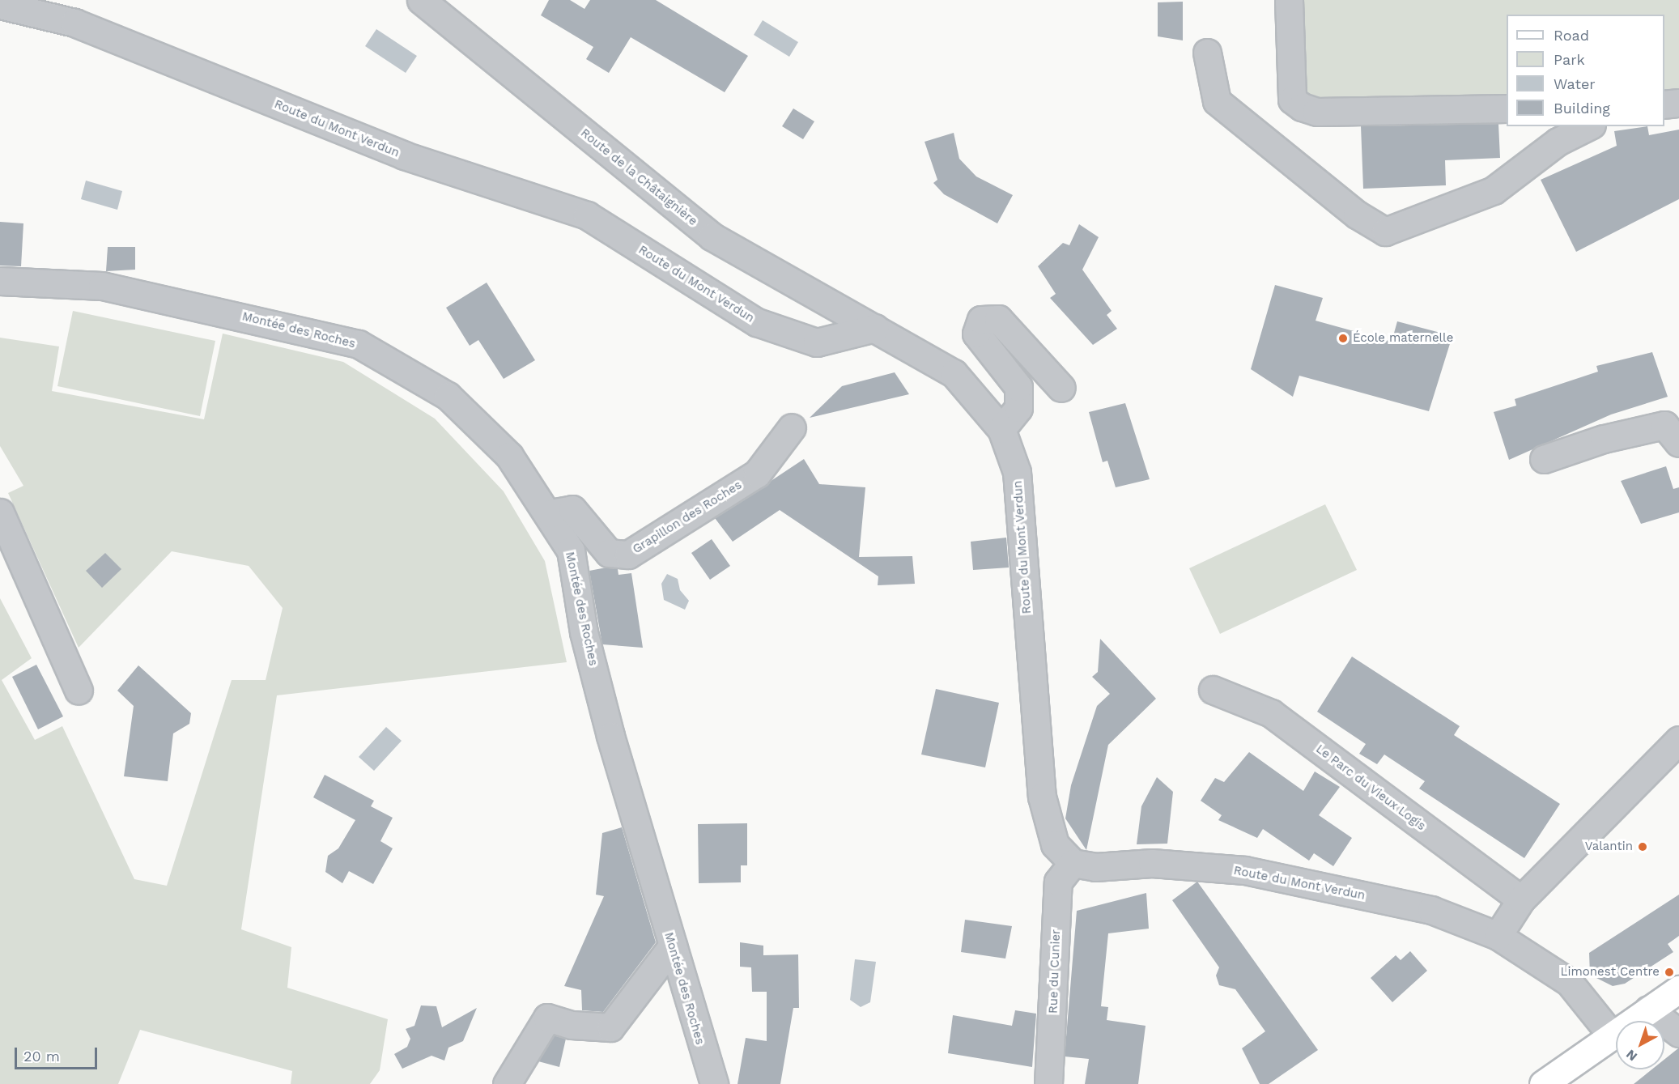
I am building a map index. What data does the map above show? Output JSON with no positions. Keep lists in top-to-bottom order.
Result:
{
  "streets": {
    "street": [
      "Route du Mont Verdun",
      "Route de la Châtaignière",
      "Montée des Roches",
      "Grapillon des Roches",
      "Le Parc du Vieux Logis",
      "Rue du Cunier"
    ]
  },
  "crossings": [
    ["Route du Mont Verdun", "Route de la Châtaignière"],
    ["Route du Mont Verdun", "Rue du Cunier"],
    ["Montée des Roches", "Grapillon des Roches"]
  ],
  "places": ["École maternelle", "Valantin", "Limonest Centre"],
  "legend": [
    "Road",
    "Park",
    "Water",
    "Building"
  ],
  "scale_bar": "20 m",
  "north": "bottom left"
}
